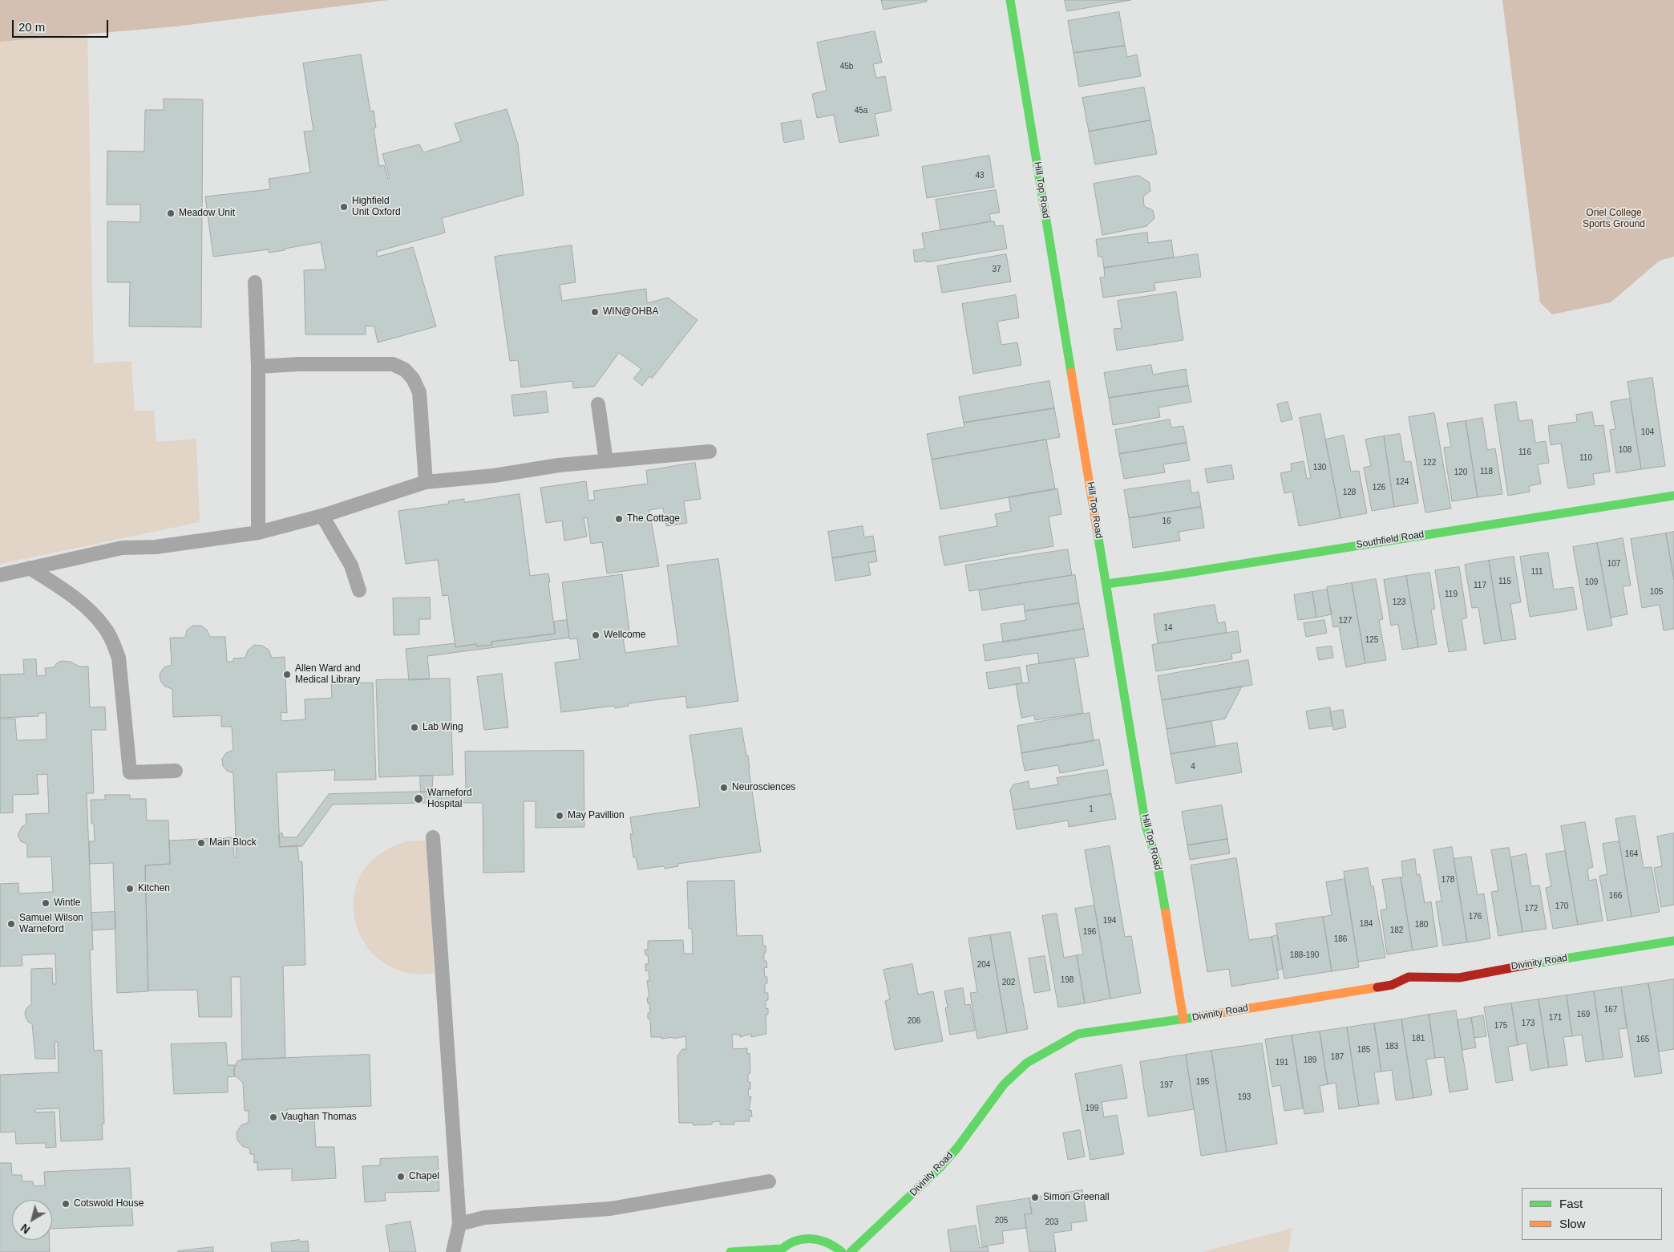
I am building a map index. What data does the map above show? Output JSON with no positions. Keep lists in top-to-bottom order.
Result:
{
  "streets": {
    "street": ["Hill Top Road", "Southfield Road", "Divinity Road"]
  },
  "crossings": [
    ["Hill Top Road", "Southfield Road"],
    ["Hill Top Road", "Divinity Road"]
  ],
  "parks": ["Oriel College Sports Ground"],
  "places": [
    "Highfield Unit Oxford",
    "Meadow Unit",
    "WIN@OHBA",
    "The Cottage",
    "Wellcome",
    "Allen Ward and Medical Library",
    "Lab Wing",
    "Neurosciences",
    "Warneford Hospital",
    "May Pavillion",
    "Main Block",
    "Kitchen",
    "Wintle",
    "Samuel Wilson Warneford",
    "Vaughan Thomas",
    "Chapel",
    "Simon Greenall",
    "Cotswold House"
  ],
  "house_numbers": [
    "45b",
    "45a",
    "43",
    "37",
    "104",
    "108",
    "116",
    "110",
    "122",
    "130",
    "118",
    "120",
    "124",
    "126",
    "128",
    "16",
    "107",
    "111",
    "115",
    "109",
    "117",
    "105",
    "119",
    "123",
    "127",
    "14",
    "125",
    "4",
    "1",
    "164",
    "178",
    "166",
    "170",
    "172",
    "176",
    "194",
    "184",
    "180",
    "182",
    "196",
    "186",
    "188-190",
    "204",
    "198",
    "202",
    "167",
    "169",
    "171",
    "206",
    "173",
    "175",
    "181",
    "165",
    "183",
    "185",
    "187",
    "189",
    "191",
    "195",
    "197",
    "193",
    "199",
    "205",
    "203"
  ],
  "legend": ["Fast", "Slow"],
  "scale_bar": "20 m",
  "north": "bottom left"
}
